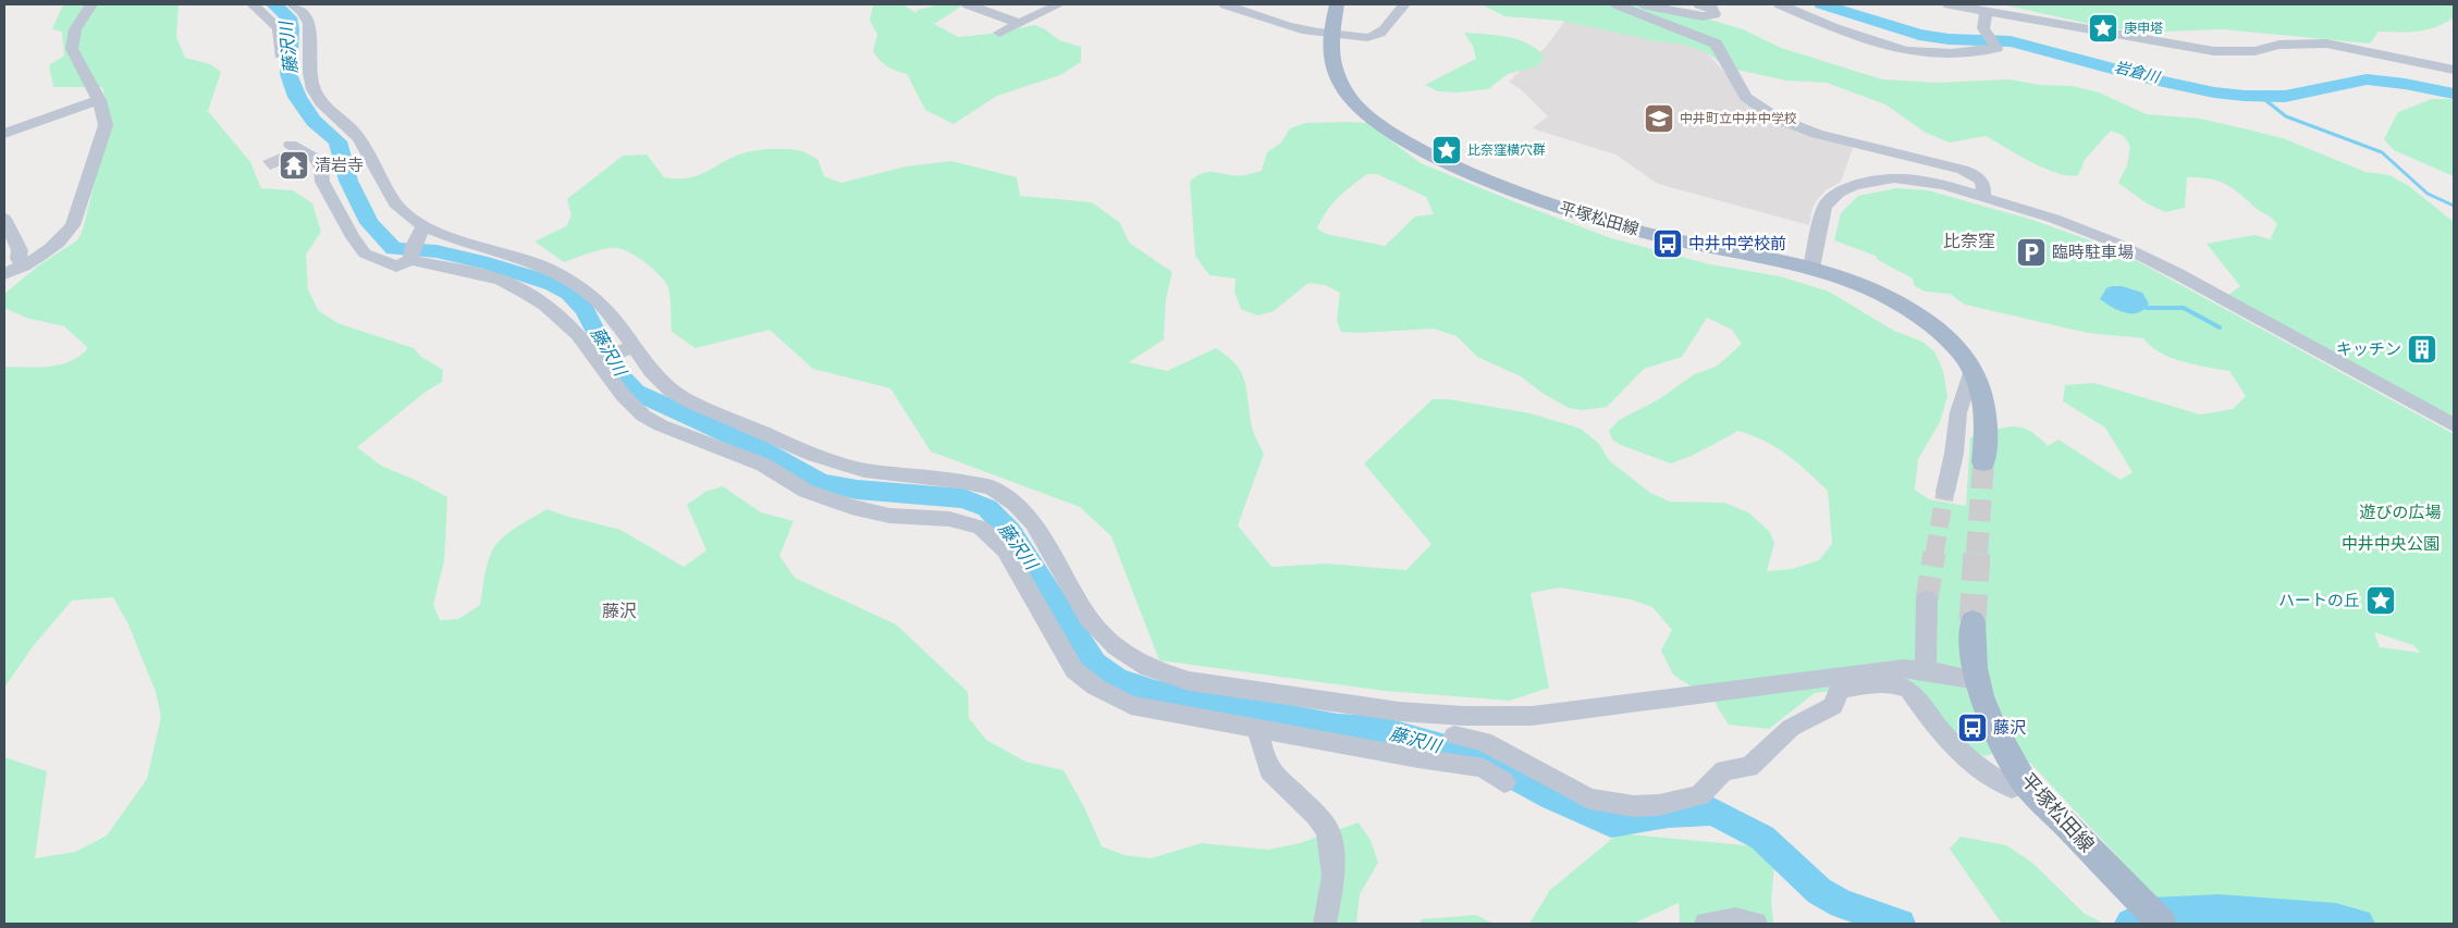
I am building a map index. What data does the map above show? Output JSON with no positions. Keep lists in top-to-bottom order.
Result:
{
  "streets": {
    "main road": ["平塚松田線"]
  },
  "districts": ["比奈窪", "藤沢"],
  "water": ["藤沢川", "岩倉川"],
  "parks": ["遊びの広場", "中井中央公園"],
  "places": {
    "place": ["庚申塔", "比奈窪横穴群", "ハートの丘"],
    "school or university": ["中井町立中井中学校"],
    "temple": ["清岩寺"],
    "bus stop": ["中井中学校前", "藤沢"],
    "parking": ["臨時駐車場"],
    "building": ["キッチン"]
  }
}
